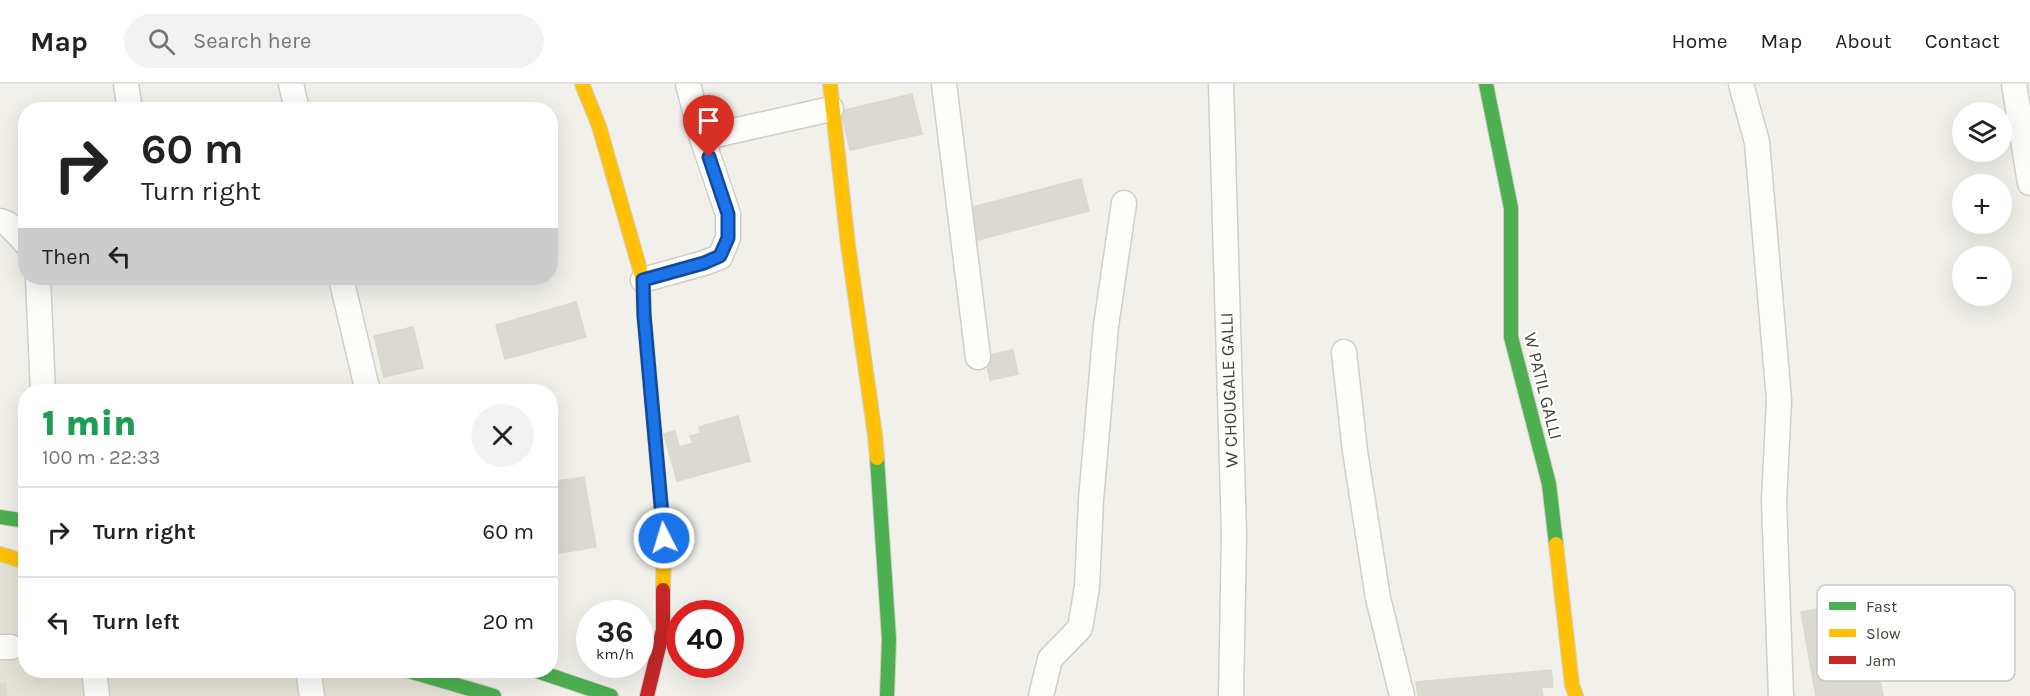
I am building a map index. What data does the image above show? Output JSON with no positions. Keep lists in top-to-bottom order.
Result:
{
  "streets": {
    "street": ["W PATIL GALLI", "W CHOUGALE GALLI"]
  },
  "legend": ["Fast", "Slow", "Jam"],
  "page": {
    "header": "Map",
    "search": "Search here",
    "nav": [
      "Home",
      "Map",
      "About",
      "Contact"
    ],
    "map_buttons": ["+", "−"],
    "turn": ["60 m", "Turn right"],
    "then": "Then",
    "heading": ["1 min", "100 m · 22:33"],
    "list": [
      {
        "name": "Turn right",
        "value": "60 m"
      },
      {
        "name": "Turn left",
        "value": "20 m"
      }
    ],
    "speed": "36 km/h",
    "limit": "40"
  }
}
